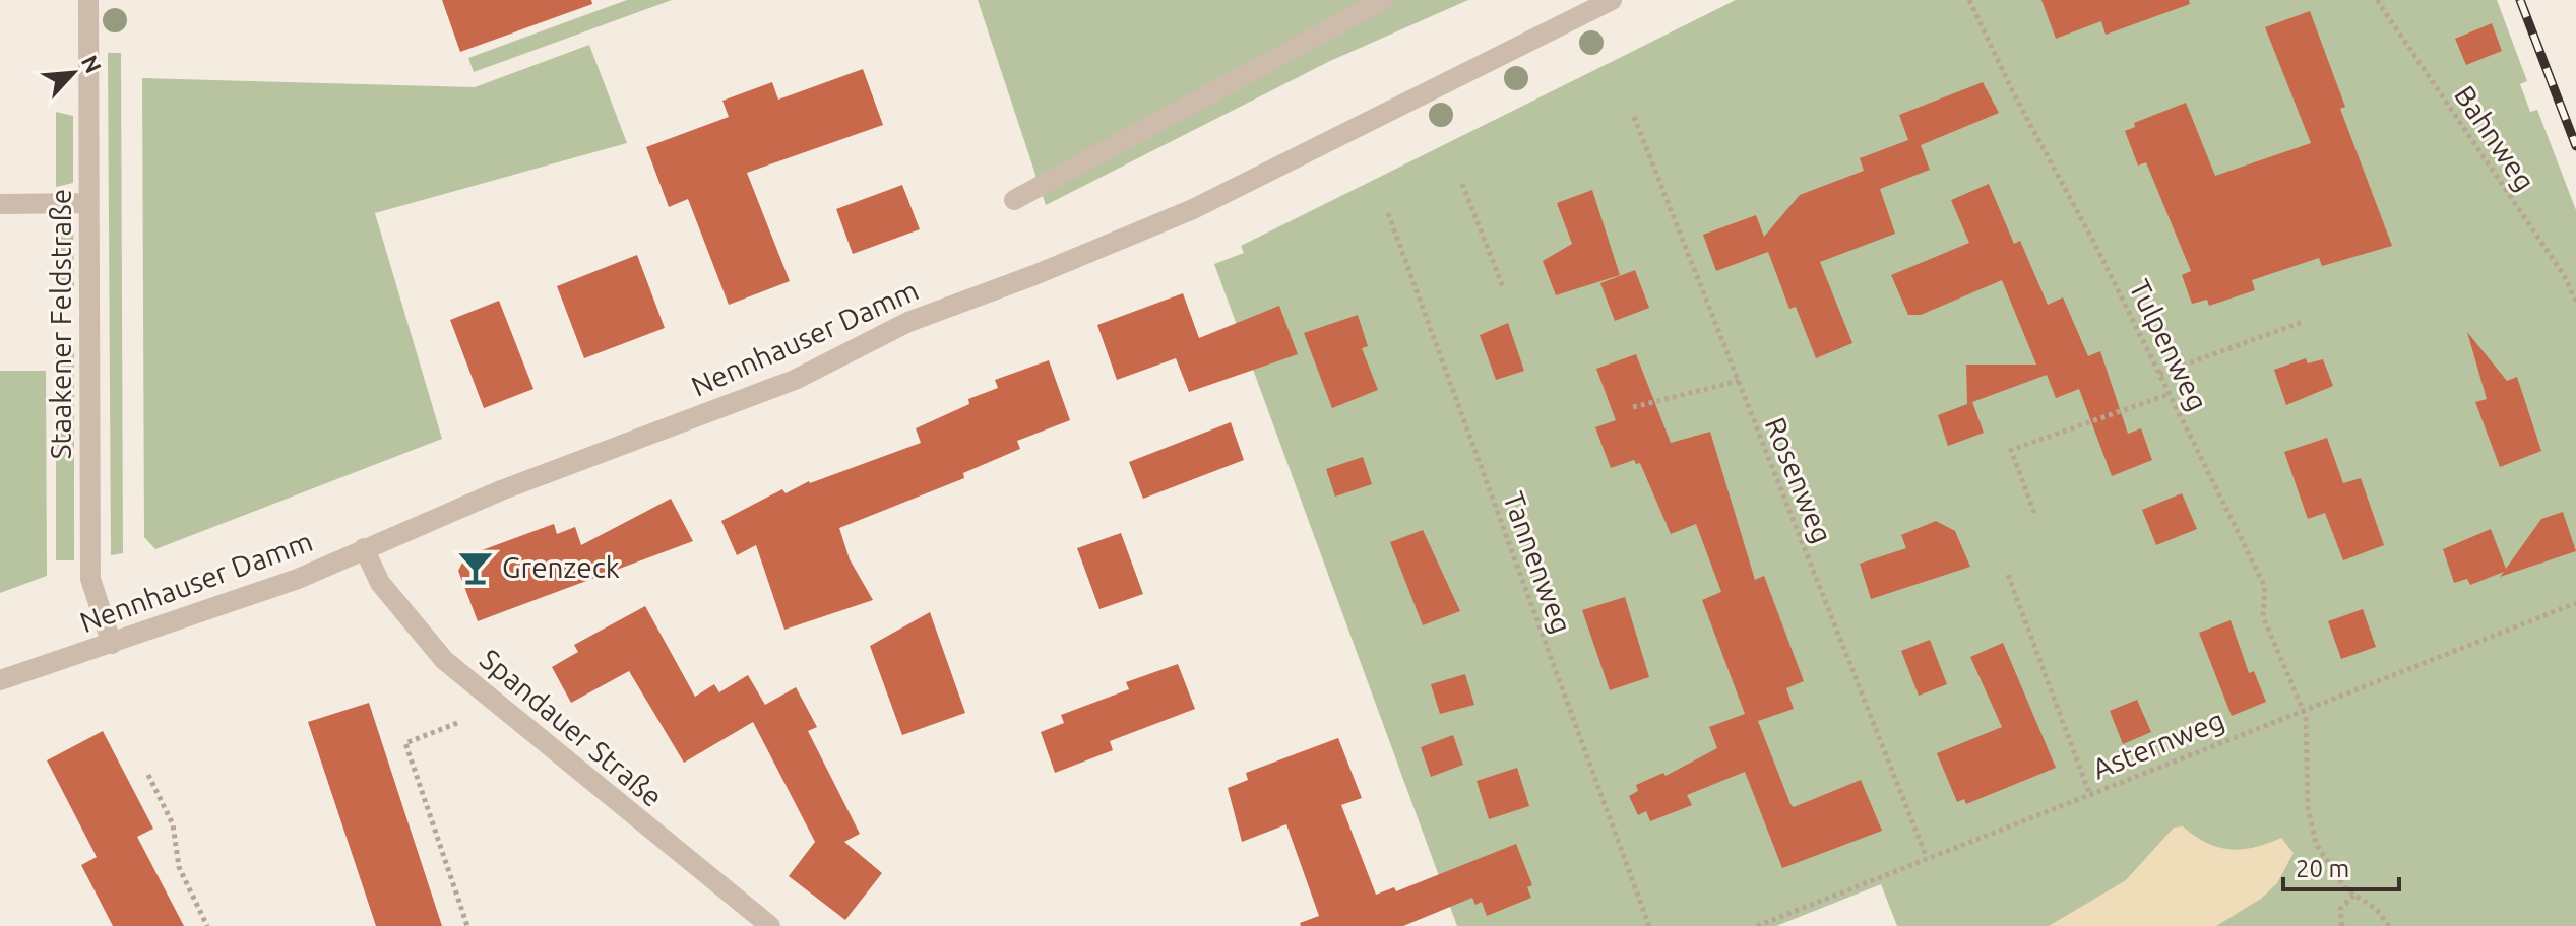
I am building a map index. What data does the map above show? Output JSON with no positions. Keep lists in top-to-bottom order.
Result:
{
  "streets": {
    "street": ["Staakener Feldstraße", "Nennhauser Damm", "Spandauer Straße"],
    "path": [
      "Bahnweg",
      "Tulpenweg",
      "Rosenweg",
      "Tannenweg",
      "Asternweg"
    ]
  },
  "crossings": [
    ["Staakener Feldstraße", "Nennhauser Damm"],
    ["Nennhauser Damm", "Spandauer Straße"],
    ["Tulpenweg", "Asternweg"],
    ["Rosenweg", "Asternweg"]
  ],
  "places": {
    "bar": ["Grenzeck"]
  },
  "scale_bar": "20 m",
  "north": "top right"
}
